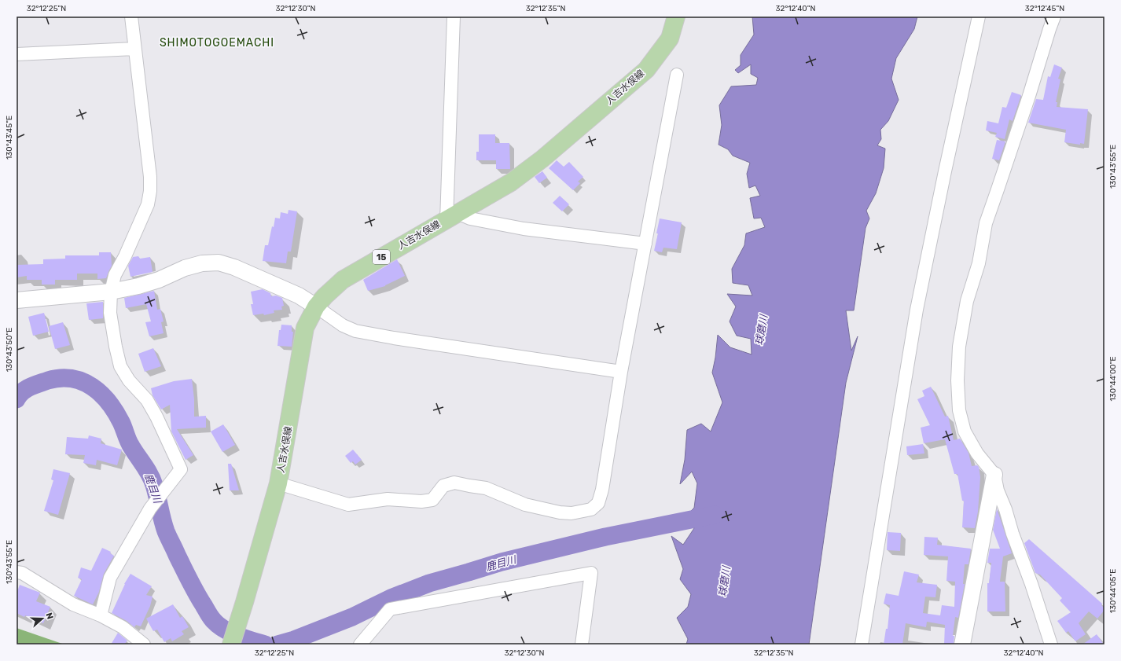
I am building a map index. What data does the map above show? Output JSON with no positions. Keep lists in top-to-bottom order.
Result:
{
  "streets": {
    "main road": ["人吉水俣線", "15"]
  },
  "districts": ["SHIMOTOGOEMACHI"],
  "water": ["球磨川", "鹿目川"],
  "north": "right",
  "coordinates": [
    "32°12'25\"N",
    "32°12'30\"N",
    "32°12'35\"N",
    "32°12'40\"N",
    "32°12'45\"N",
    "130°43'45\"E",
    "130°43'55\"E",
    "130°43'50\"E",
    "130°44'00\"E",
    "130°44'05\"E"
  ]
}
